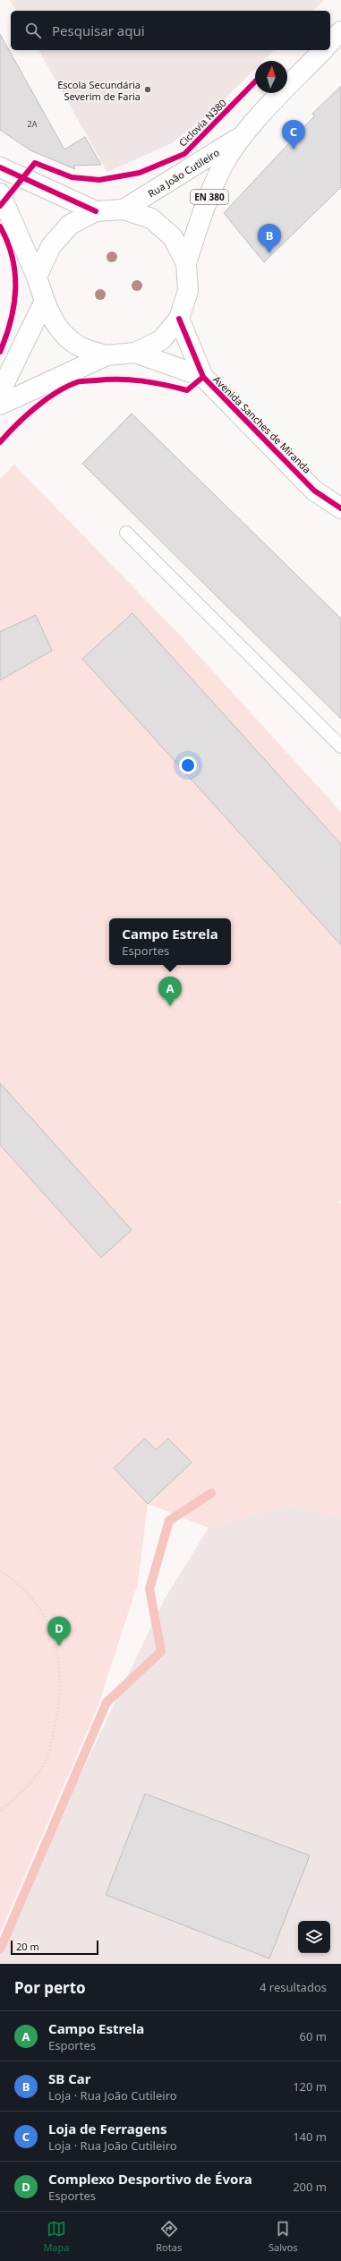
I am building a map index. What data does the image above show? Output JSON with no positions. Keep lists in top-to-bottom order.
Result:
{
  "streets": {
    "main road": ["Rua João Cutileiro", "EN 380", "Avenida Sanches de Miranda"],
    "cycle path": ["Ciclovia N380"]
  },
  "crossings": [
    ["Rua João Cutileiro", "Avenida Sanches de Miranda"]
  ],
  "places": ["Escola Secundária Severim de Faria"],
  "house_numbers": ["2A"],
  "scale_bar": "20 m",
  "north": "top",
  "page": {
    "search": "Pesquisar aqui",
    "pins": [
      "C",
      "B",
      "A",
      "D"
    ],
    "popup": ["Campo Estrela", "Esportes"],
    "scale": "20 m",
    "heading": ["Por perto", "4 resultados"],
    "list": [
      {
        "mark": "A",
        "name": "Campo Estrela",
        "note": "Esportes",
        "value": "60 m"
      },
      {
        "mark": "B",
        "name": "SB Car",
        "note": "Loja · Rua João Cutileiro",
        "value": "120 m"
      },
      {
        "mark": "C",
        "name": "Loja de Ferragens",
        "note": "Loja · Rua João Cutileiro",
        "value": "140 m"
      },
      {
        "mark": "D",
        "name": "Complexo Desportivo de Évora",
        "note": "Esportes",
        "value": "200 m"
      }
    ],
    "nav": ["Mapa", "Rotas", "Salvos"]
  }
}
